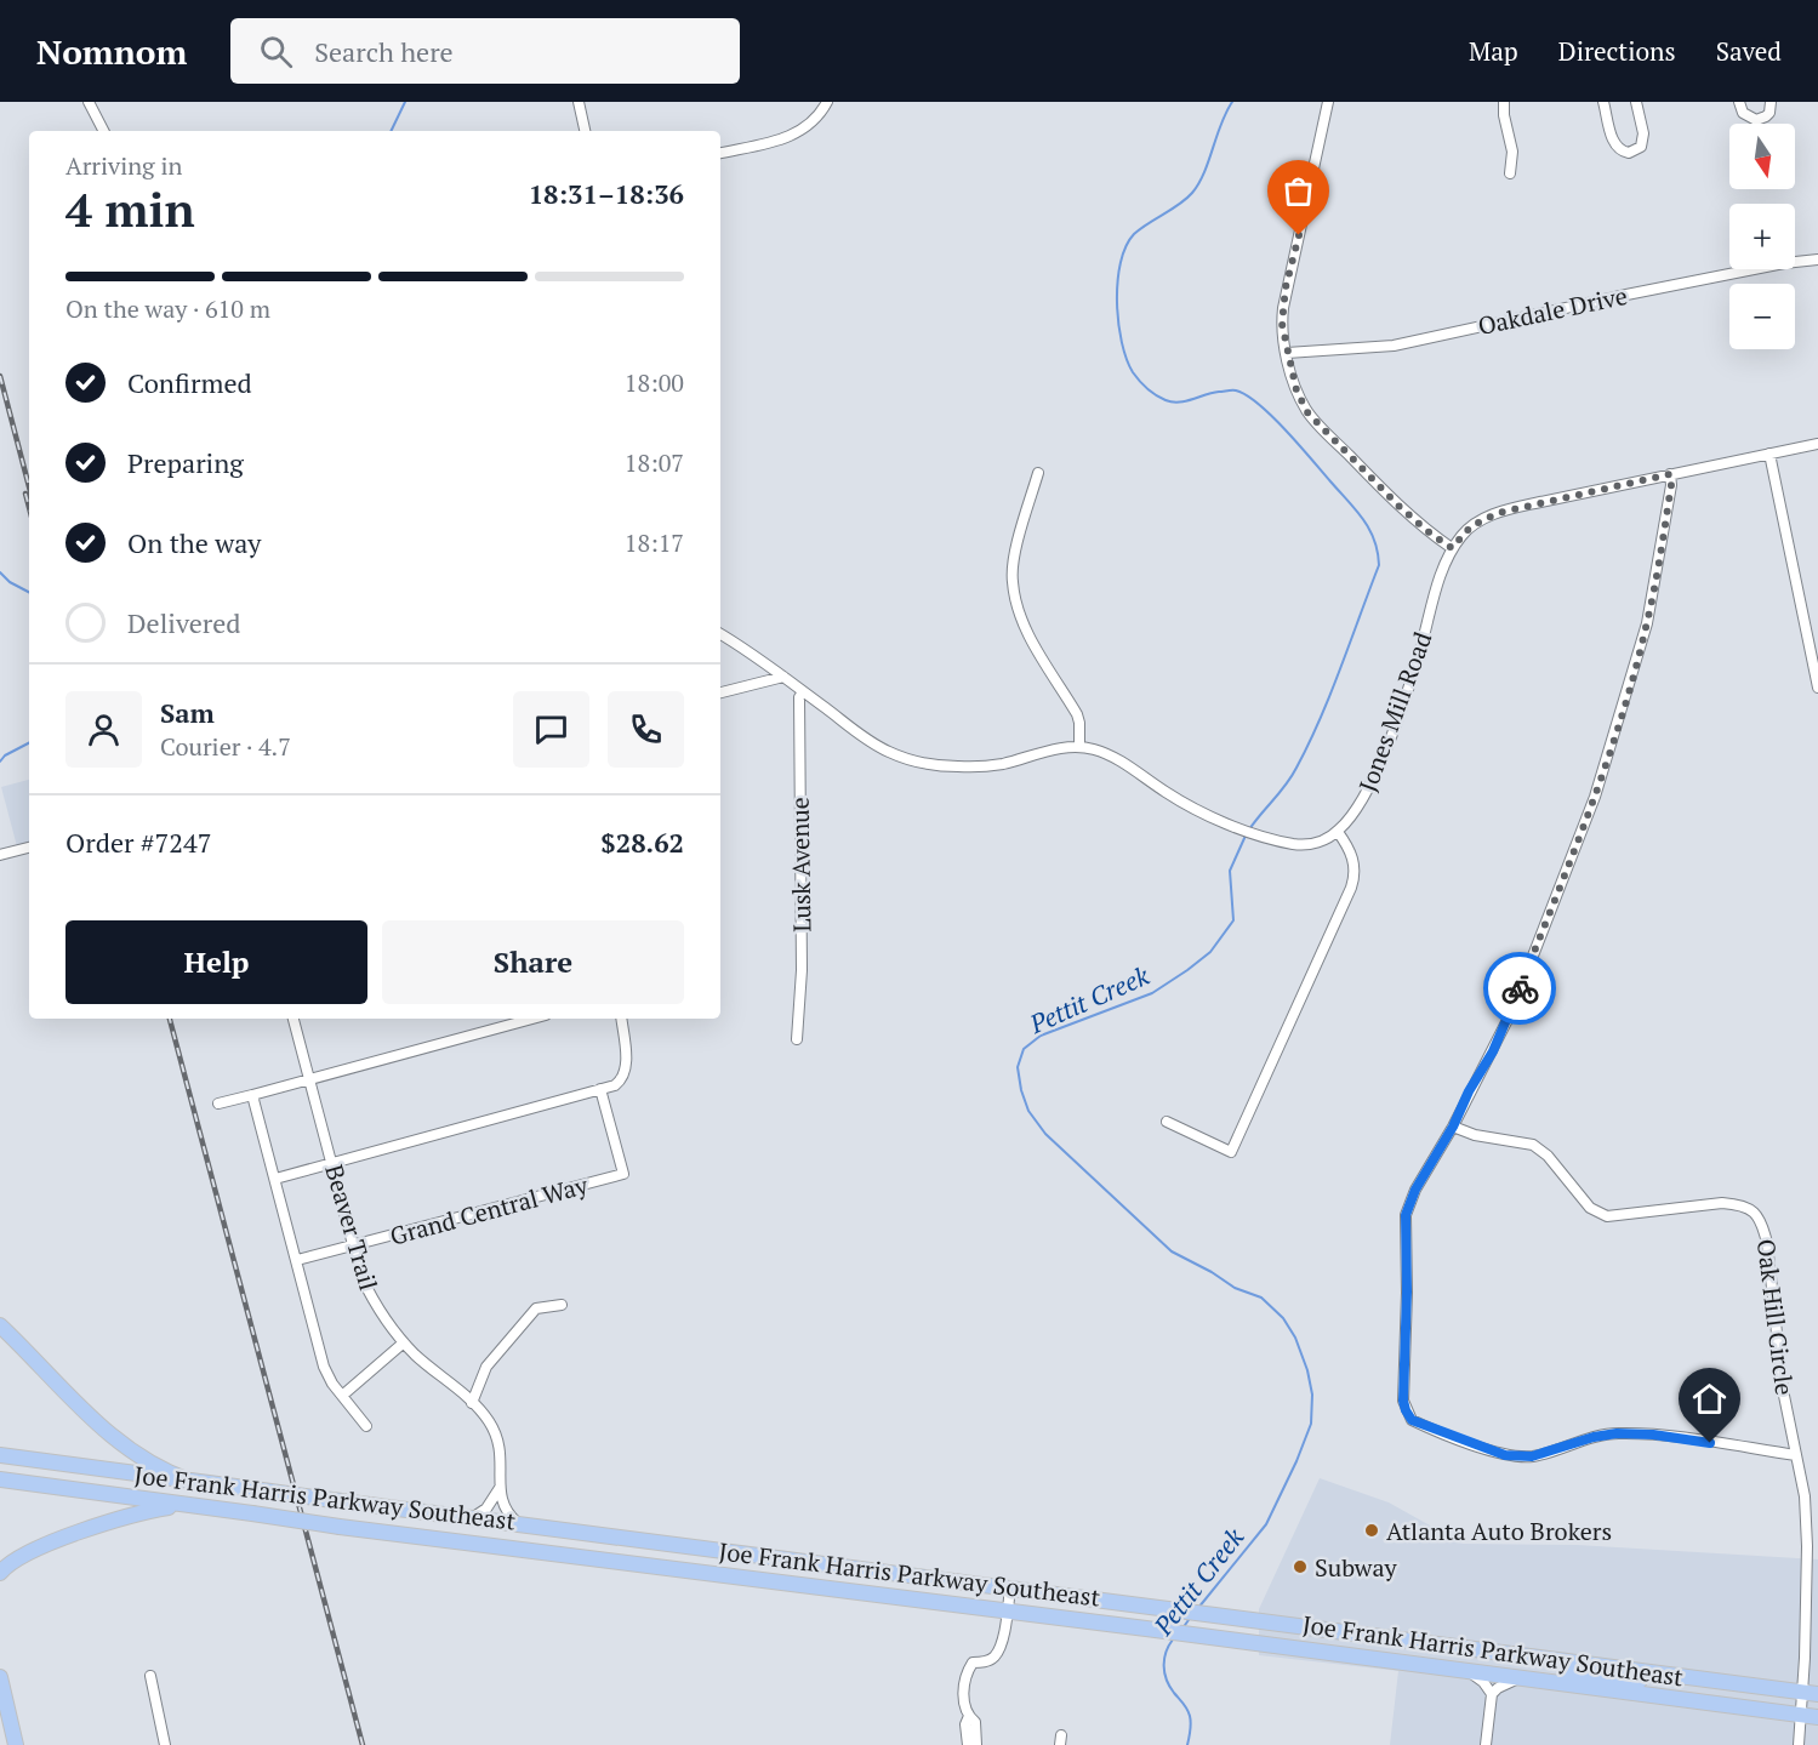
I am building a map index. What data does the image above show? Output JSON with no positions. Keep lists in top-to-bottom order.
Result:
{
  "streets": {
    "highway": ["Joe Frank Harris Parkway Southeast"],
    "street": [
      "Oakdale Drive",
      "Jones Mill Road",
      "Lusk Avenue",
      "Grand Central Way",
      "Beaver Trail",
      "Oak Hill Circle"
    ]
  },
  "crossings": [
    ["Grand Central Way", "Beaver Trail"],
    ["Beaver Trail", "Joe Frank Harris Parkway Southeast"],
    ["Oak Hill Circle", "Joe Frank Harris Parkway Southeast"]
  ],
  "water": ["Pettit Creek"],
  "places": ["Atlanta Auto Brokers", "Subway"],
  "north": "bottom",
  "page": {
    "header": "Nomnom",
    "search": "Search here",
    "nav": ["Map", "Directions", "Saved"],
    "map_buttons": ["+", "−"],
    "heading": ["4 min", "Arriving in", "18:31–18:36"],
    "panel": [
      "Sam",
      "Courier · 4.7",
      "Order #7247",
      "$28.62"
    ],
    "bar": "On the way · 610 m",
    "list": [
      ["Confirmed", "18:00"],
      ["Preparing", "18:07"],
      ["On the way", "18:17"],
      "Delivered"
    ],
    "buttons": ["Help", "Share"]
  }
}
